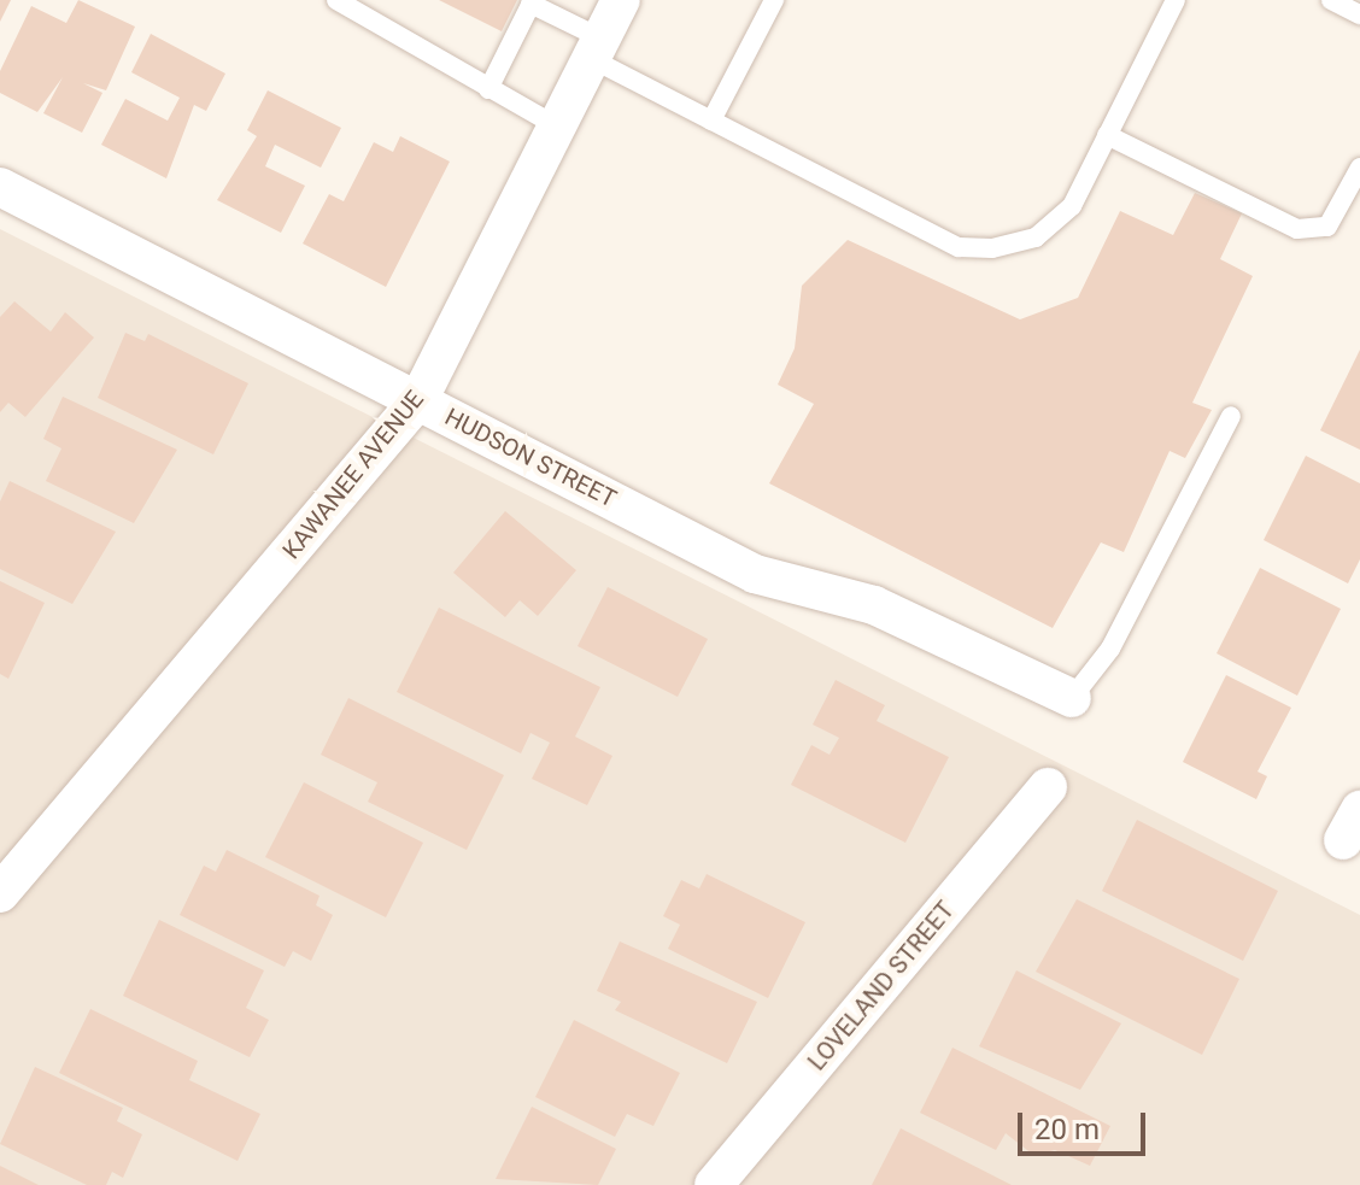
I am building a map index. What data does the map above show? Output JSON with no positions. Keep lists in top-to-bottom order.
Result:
{
  "streets": {
    "street": ["HUDSON STREET", "KAWANEE AVENUE", "LOVELAND STREET"]
  },
  "crossings": [
    ["HUDSON STREET", "KAWANEE AVENUE"]
  ],
  "scale_bar": "20 m"
}
